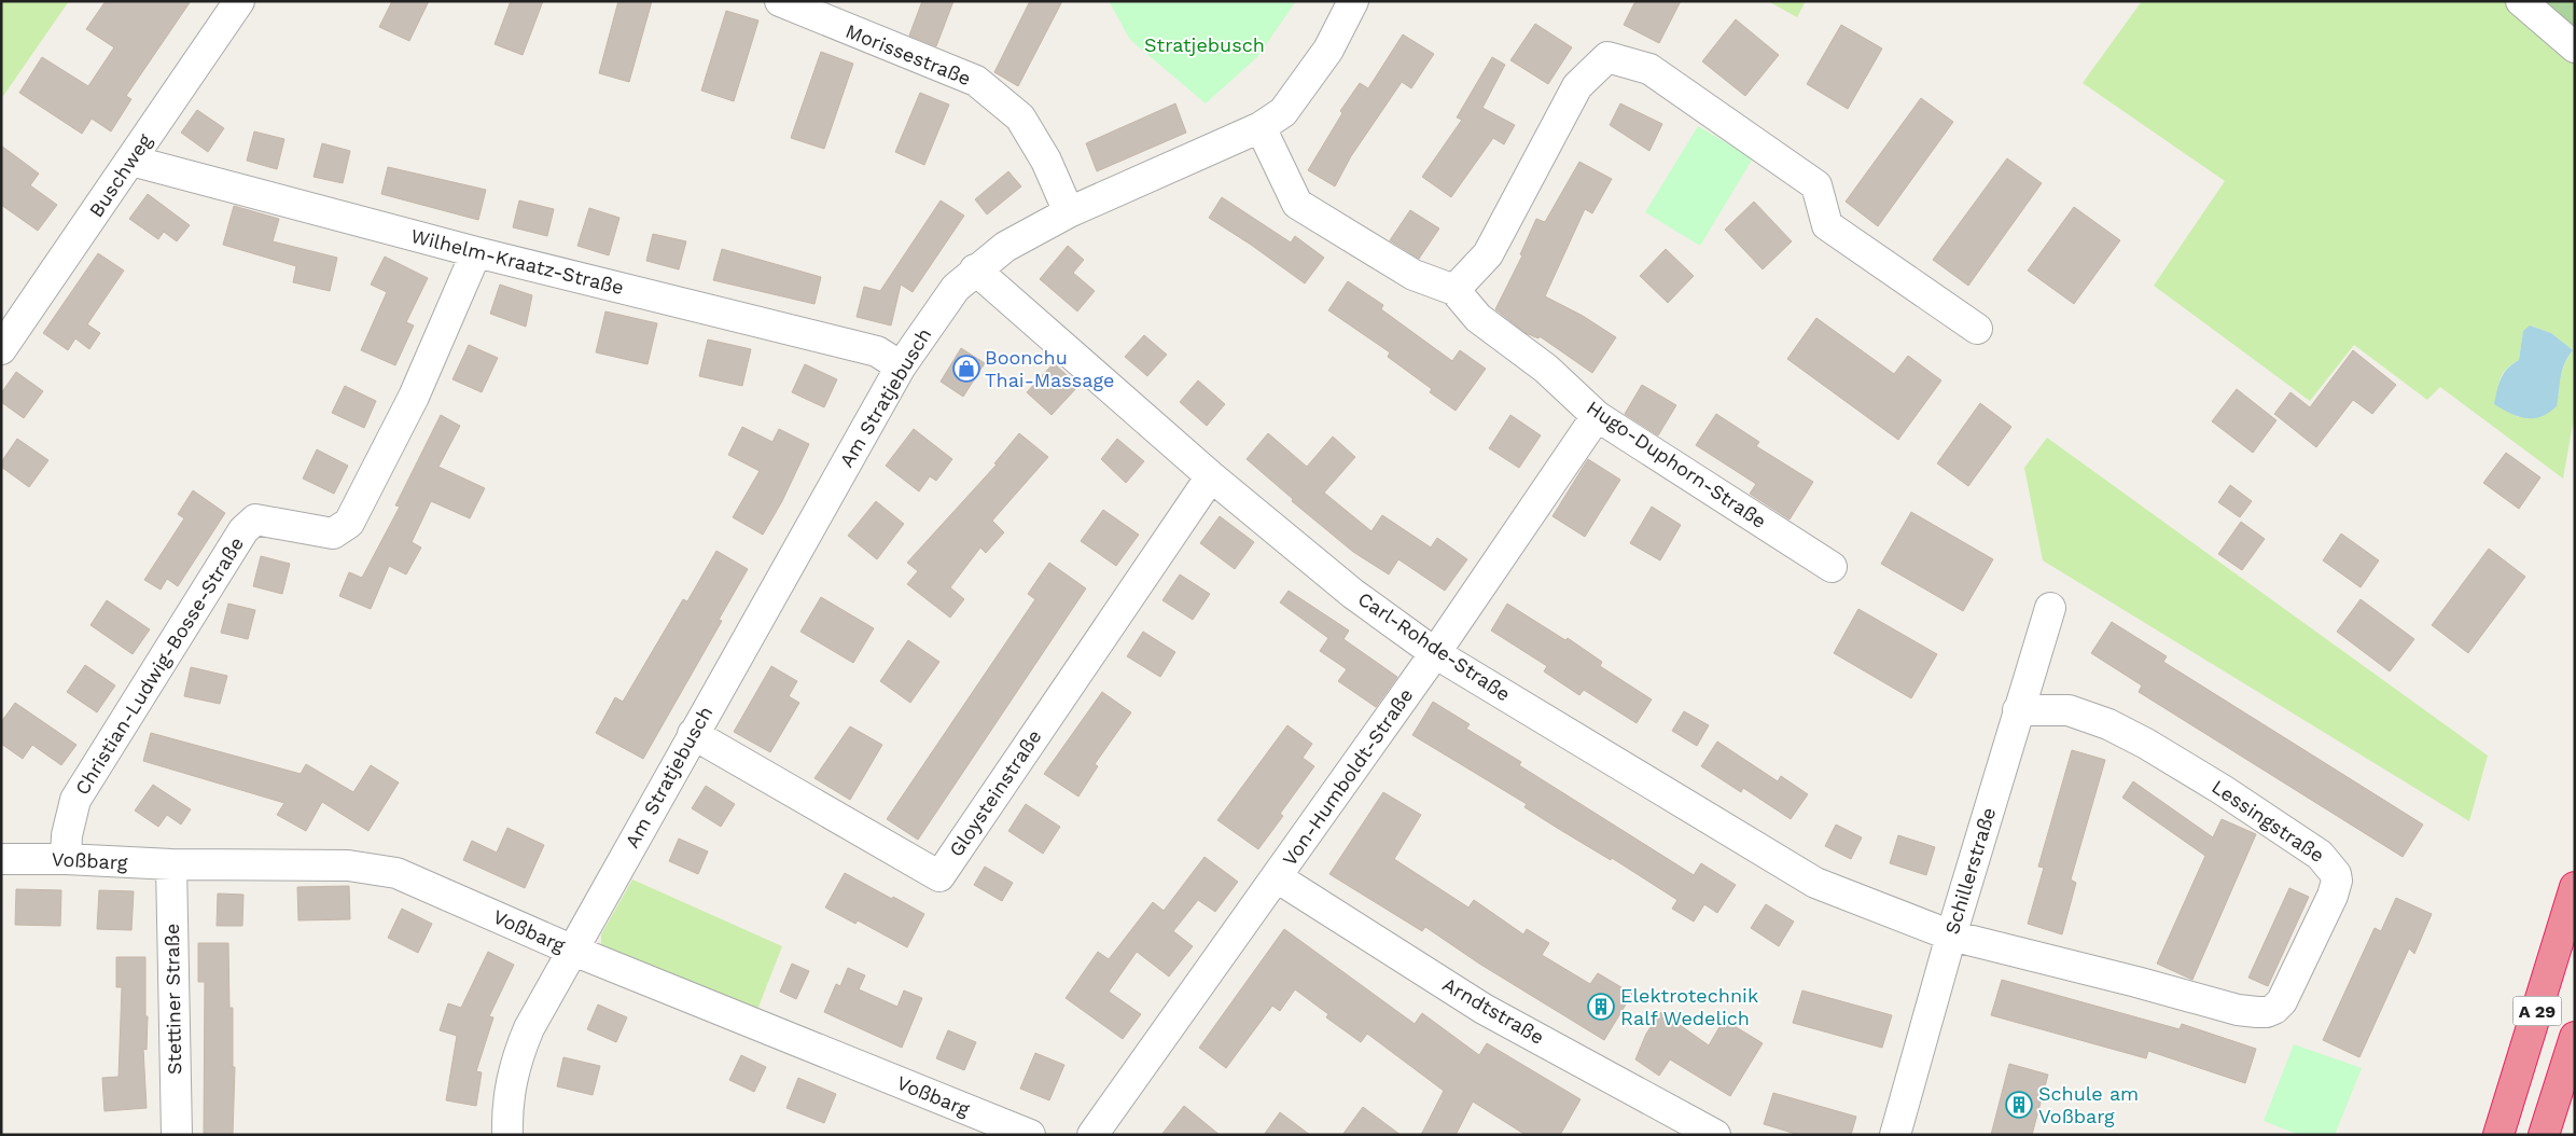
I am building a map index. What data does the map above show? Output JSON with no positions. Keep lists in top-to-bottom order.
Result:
{
  "streets": {
    "highway": ["A 29"],
    "street": [
      "Morissestraße",
      "Buschweg",
      "Wilhelm-Kraatz-Straße",
      "Am Stratjebusch",
      "Hugo-Duphorn-Straße",
      "Carl-Rohde-Straße",
      "Christian-Ludwig-Bosse-Straße",
      "Von-Humboldt-Straße",
      "Gloysteinstraße",
      "Lessingstraße",
      "Voßbarg",
      "Schillerstraße",
      "Stettiner Straße",
      "Arndtstraße"
    ]
  },
  "crossings": [
    ["Morissestraße", "Am Stratjebusch"],
    ["Buschweg", "Wilhelm-Kraatz-Straße"],
    ["Wilhelm-Kraatz-Straße", "Am Stratjebusch"],
    ["Wilhelm-Kraatz-Straße", "Christian-Ludwig-Bosse-Straße"],
    ["Am Stratjebusch", "Carl-Rohde-Straße"],
    ["Am Stratjebusch", "Gloysteinstraße"],
    ["Am Stratjebusch", "Voßbarg"],
    ["Hugo-Duphorn-Straße", "Von-Humboldt-Straße"],
    ["Carl-Rohde-Straße", "Von-Humboldt-Straße"],
    ["Carl-Rohde-Straße", "Gloysteinstraße"],
    ["Carl-Rohde-Straße", "Lessingstraße"],
    ["Carl-Rohde-Straße", "Schillerstraße"],
    ["Christian-Ludwig-Bosse-Straße", "Voßbarg"],
    ["Von-Humboldt-Straße", "Arndtstraße"],
    ["Lessingstraße", "Schillerstraße"],
    ["Voßbarg", "Stettiner Straße"]
  ],
  "parks": ["Stratjebusch"],
  "places": {
    "shop": ["Boonchu Thai-Massage"],
    "building": ["Elektrotechnik Ralf Wedelich", "Schule am Voßbarg"]
  }
}
